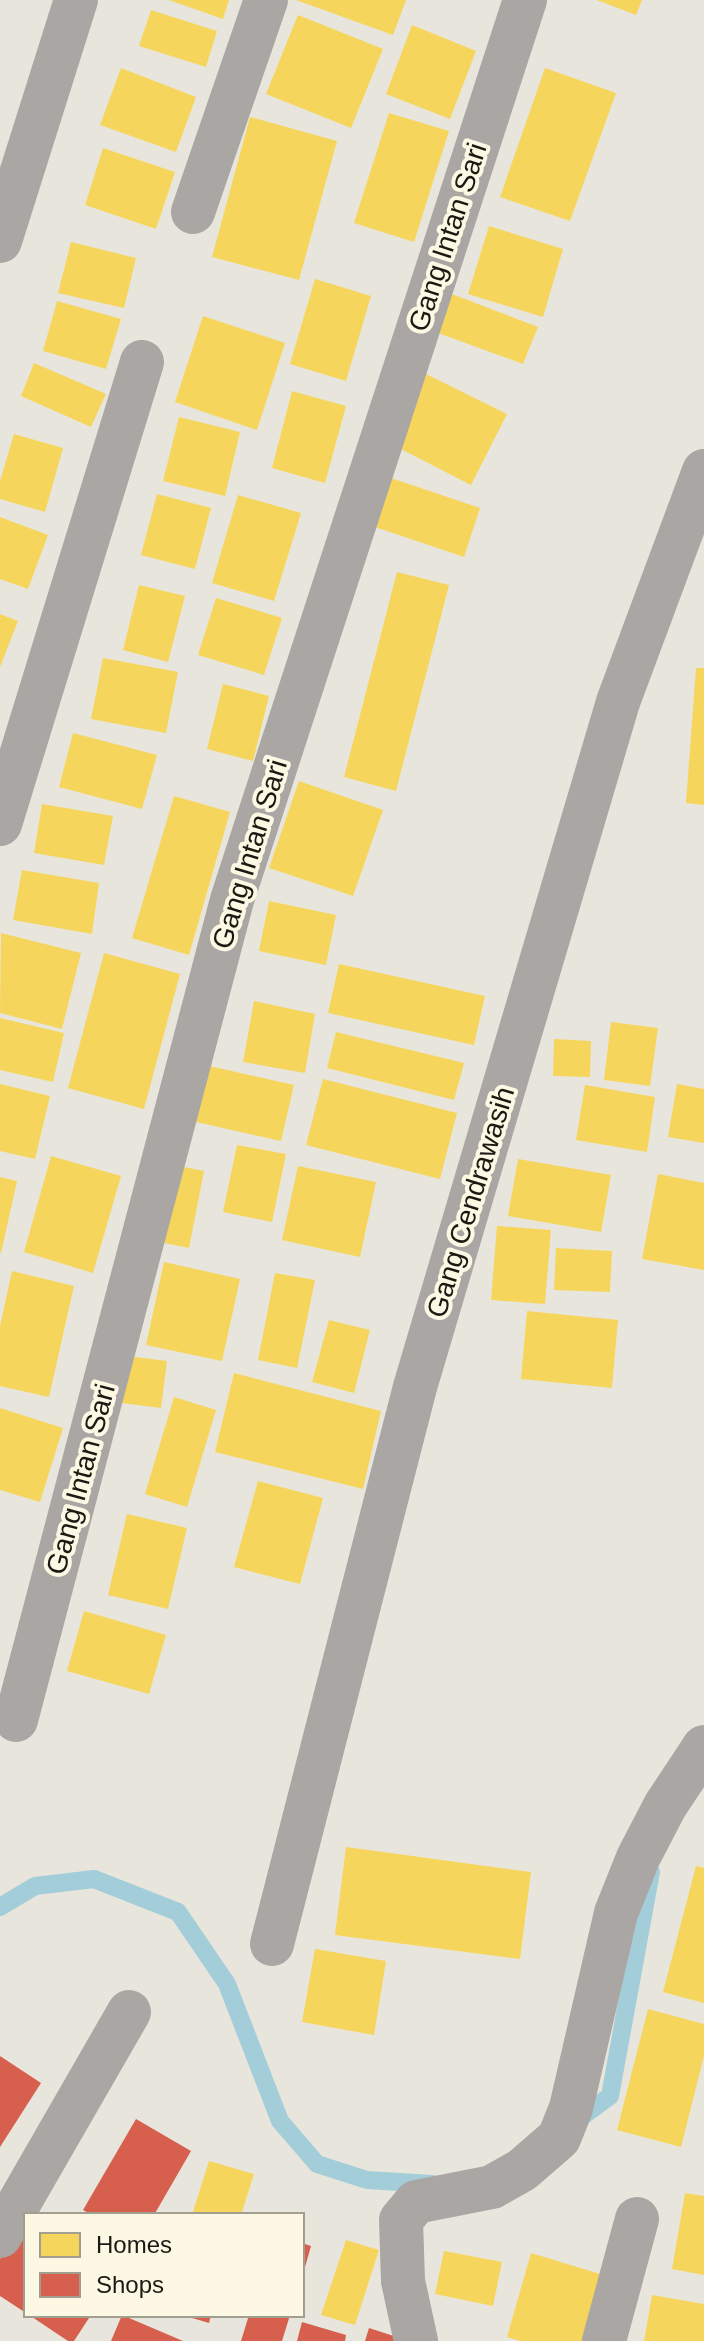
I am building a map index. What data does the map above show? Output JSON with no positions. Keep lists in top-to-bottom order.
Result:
{
  "streets": {
    "street": ["Gang Intan Sari", "Gang Cendrawasih"]
  },
  "legend": ["Homes", "Shops"]
}
